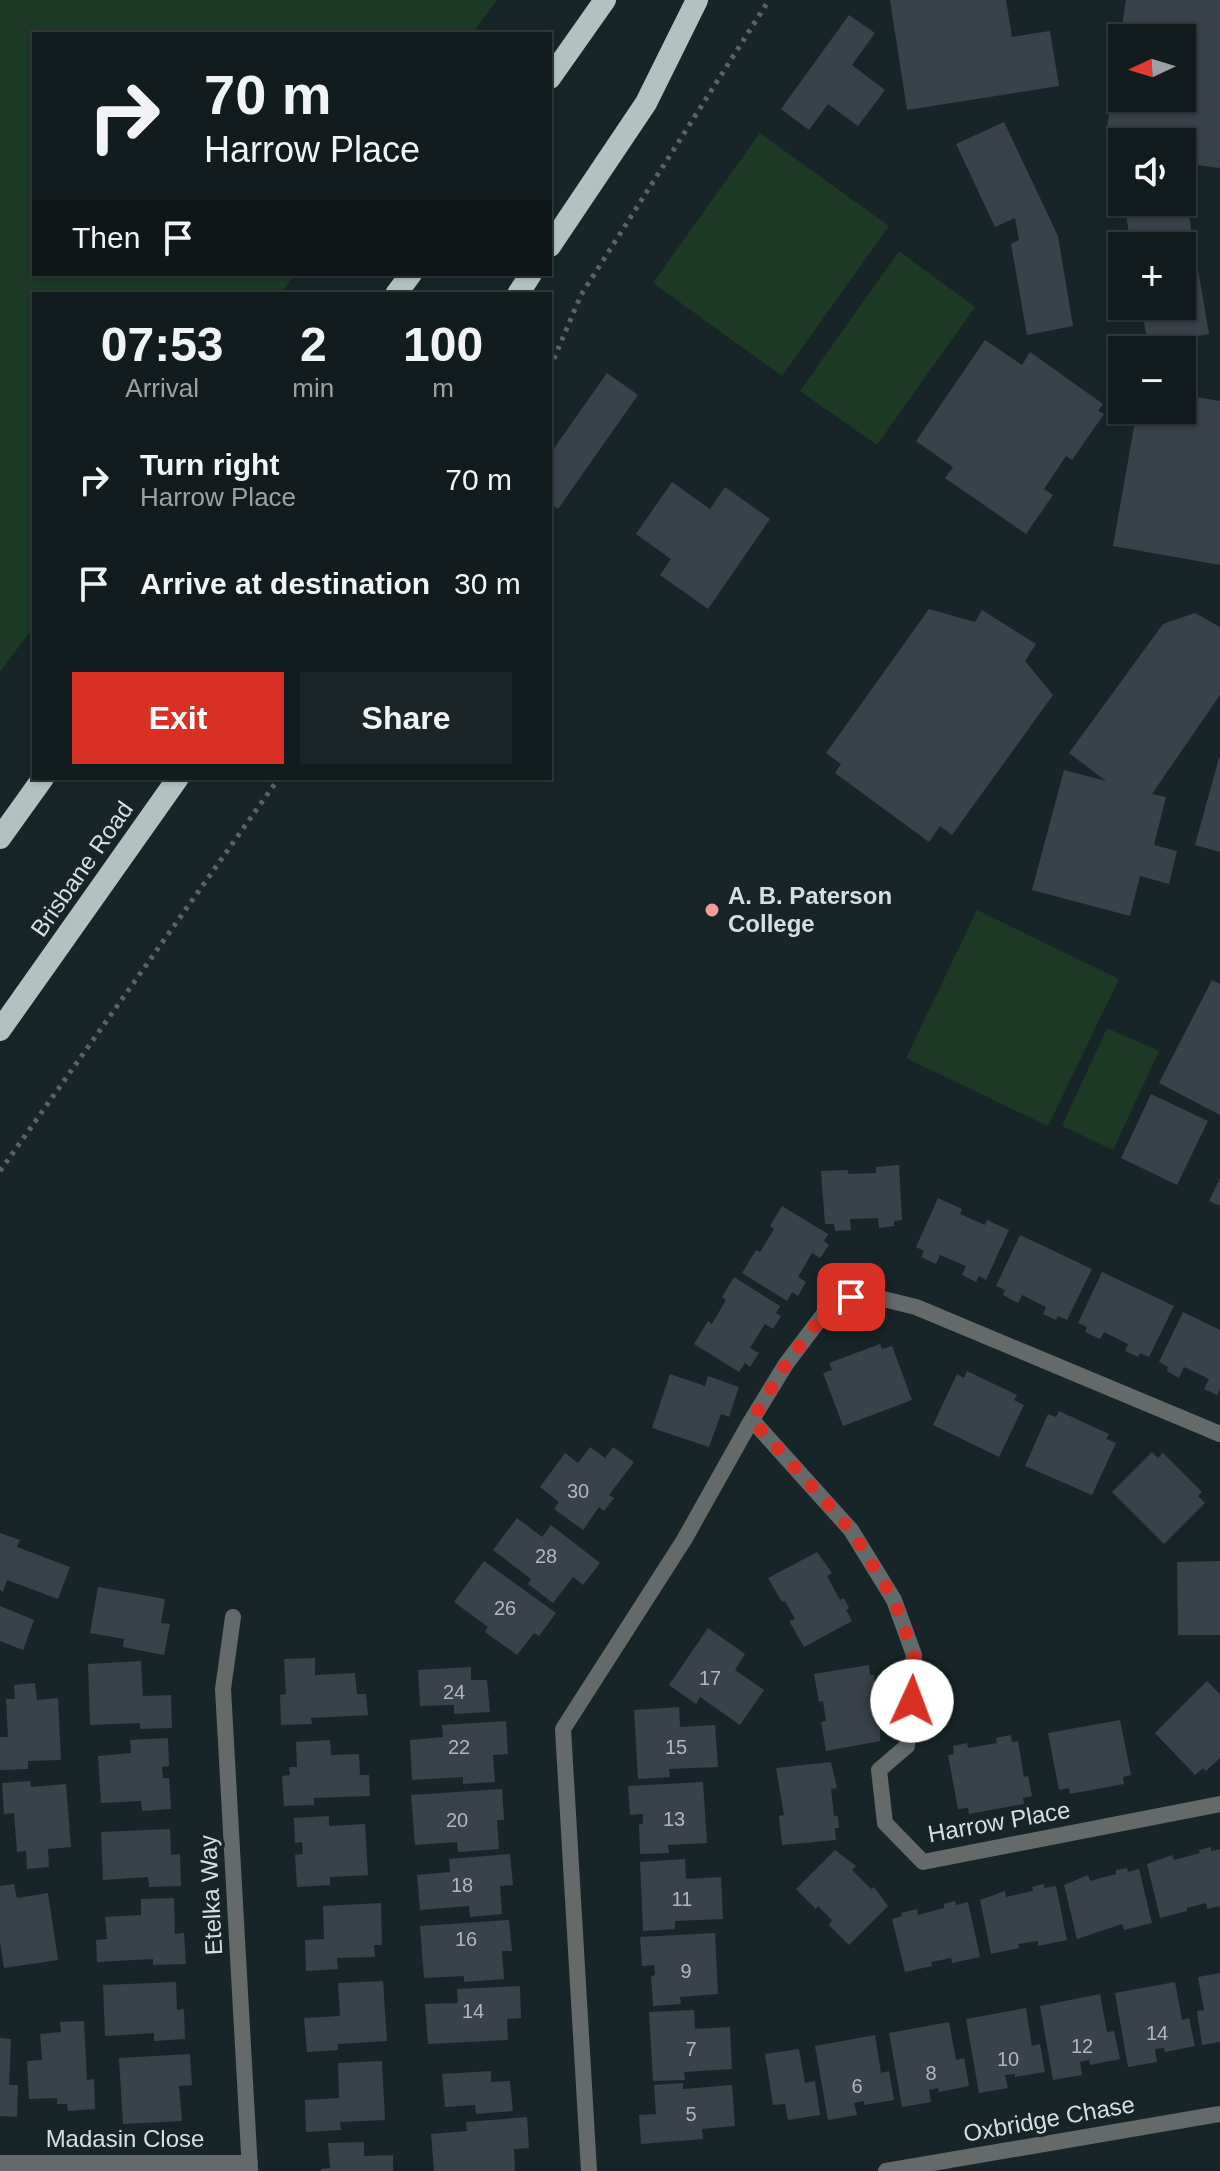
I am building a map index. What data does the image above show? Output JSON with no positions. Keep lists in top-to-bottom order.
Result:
{
  "streets": {
    "highway": ["Brisbane Road"],
    "street": [
      "Harrow Place",
      "Etelka Way",
      "Oxbridge Chase",
      "Madasin Close"
    ]
  },
  "crossings": [
    ["Etelka Way", "Madasin Close"]
  ],
  "places": ["A. B. Paterson College"],
  "house_numbers": [
    "30",
    "28",
    "26",
    "17",
    "24",
    "22",
    "15",
    "13",
    "20",
    "18",
    "11",
    "16",
    "9",
    "14",
    "14",
    "12",
    "7",
    "10",
    "8",
    "6",
    "5"
  ],
  "north": "left",
  "page": {
    "map_buttons": ["+", "−"],
    "turn": ["70 m", "Harrow Place"],
    "then": "Then",
    "eta": [
      "07:53",
      "Arrival",
      "2",
      "min",
      "100",
      "m"
    ],
    "list": [
      {
        "name": "Turn right",
        "note": "Harrow Place",
        "value": "70 m"
      },
      {
        "name": "Arrive at destination",
        "value": "30 m"
      }
    ],
    "buttons": ["Exit", "Share"]
  }
}
